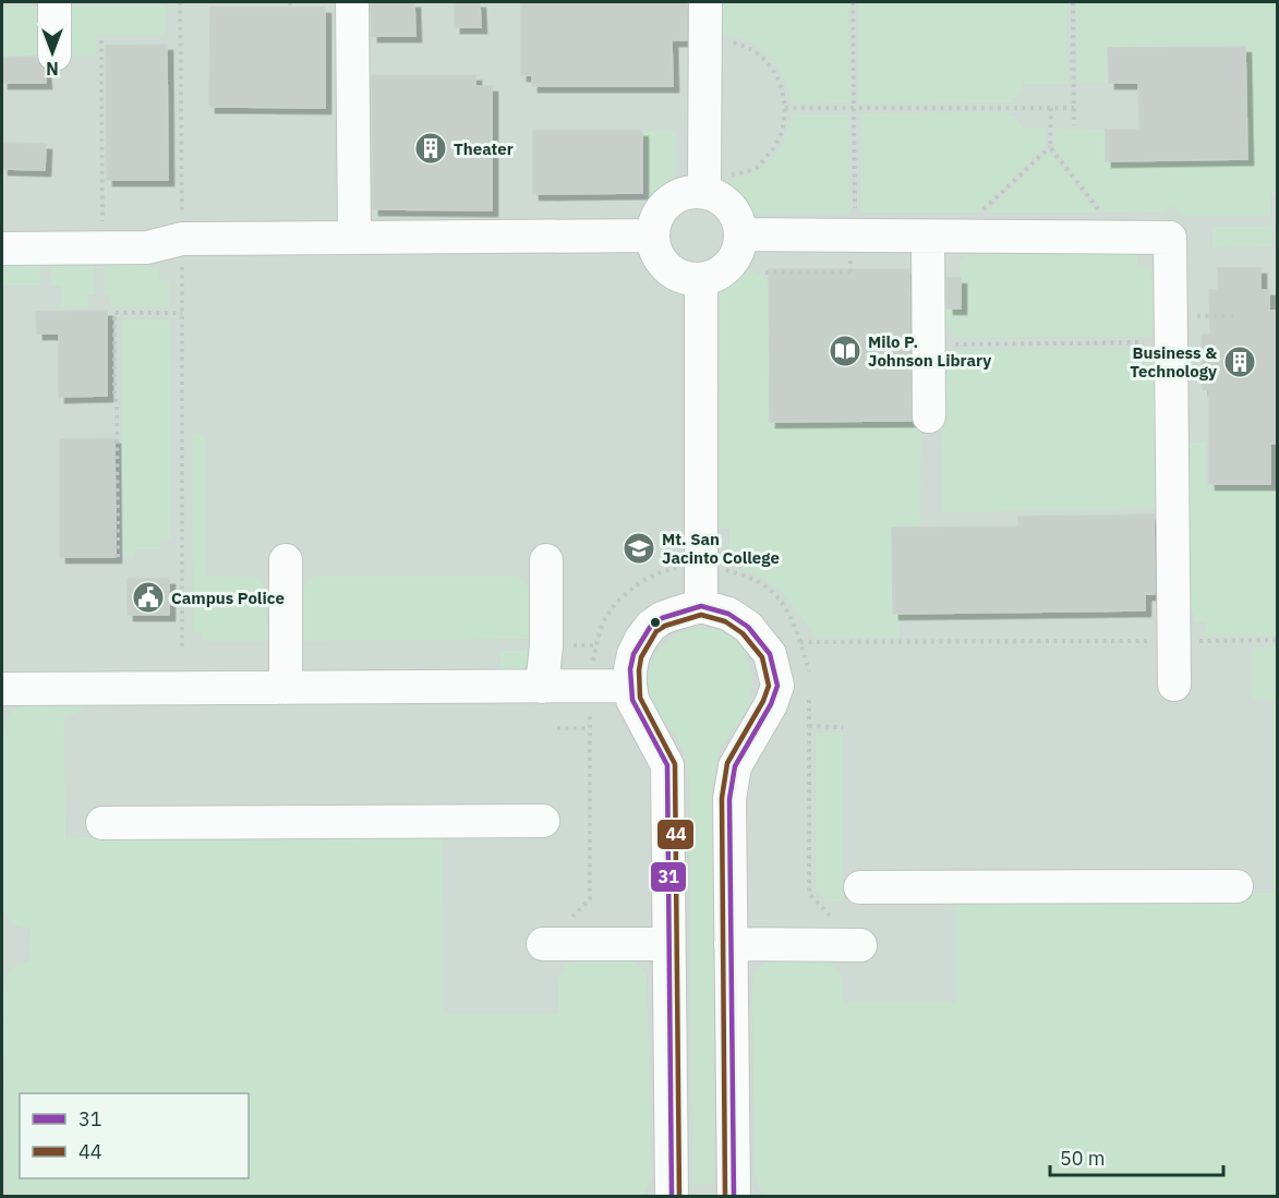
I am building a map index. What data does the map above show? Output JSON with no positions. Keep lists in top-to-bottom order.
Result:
{
  "places": {
    "building": ["Theater", "Business & Technology"],
    "library": ["Milo P. Johnson Library"],
    "school or university": ["Mt. San Jacinto College"],
    "public building": ["Campus Police"]
  },
  "lines": ["transit line 31", "transit line 44"],
  "legend": ["31", "44"],
  "scale_bar": "50 m",
  "north": "bottom"
}
